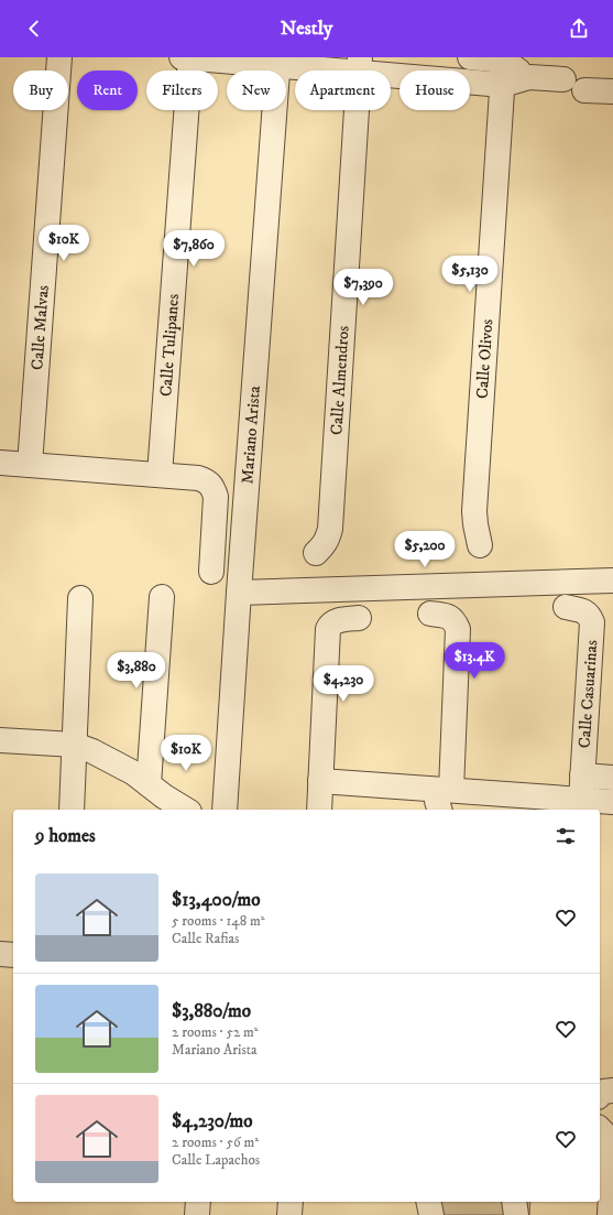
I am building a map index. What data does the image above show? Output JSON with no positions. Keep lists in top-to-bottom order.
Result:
{
  "streets": {
    "street": [
      "Calle Malvas",
      "Calle Tulipanes",
      "Calle Olivos",
      "Calle Almendros",
      "Mariano Arista",
      "Calle Casuarinas"
    ]
  },
  "page": {
    "header": "Nestly",
    "chip": [
      "Buy",
      "Rent",
      "Filters",
      "New",
      "Apartment",
      "House"
    ],
    "price": [
      "$10K",
      "$7,860",
      "$5,130",
      "$7,390",
      "$5,200",
      "$13.4K",
      "$3,880",
      "$4,230",
      "$10K"
    ],
    "heading": "9 homes",
    "list": [
      {
        "name": "$13,400/mo",
        "note": "5 rooms · 148 m² · Calle Rafias"
      },
      {
        "name": "$3,880/mo",
        "note": "2 rooms · 52 m² · Mariano Arista"
      },
      {
        "name": "$4,230/mo",
        "note": "2 rooms · 56 m² · Calle Lapachos"
      }
    ]
  }
}
